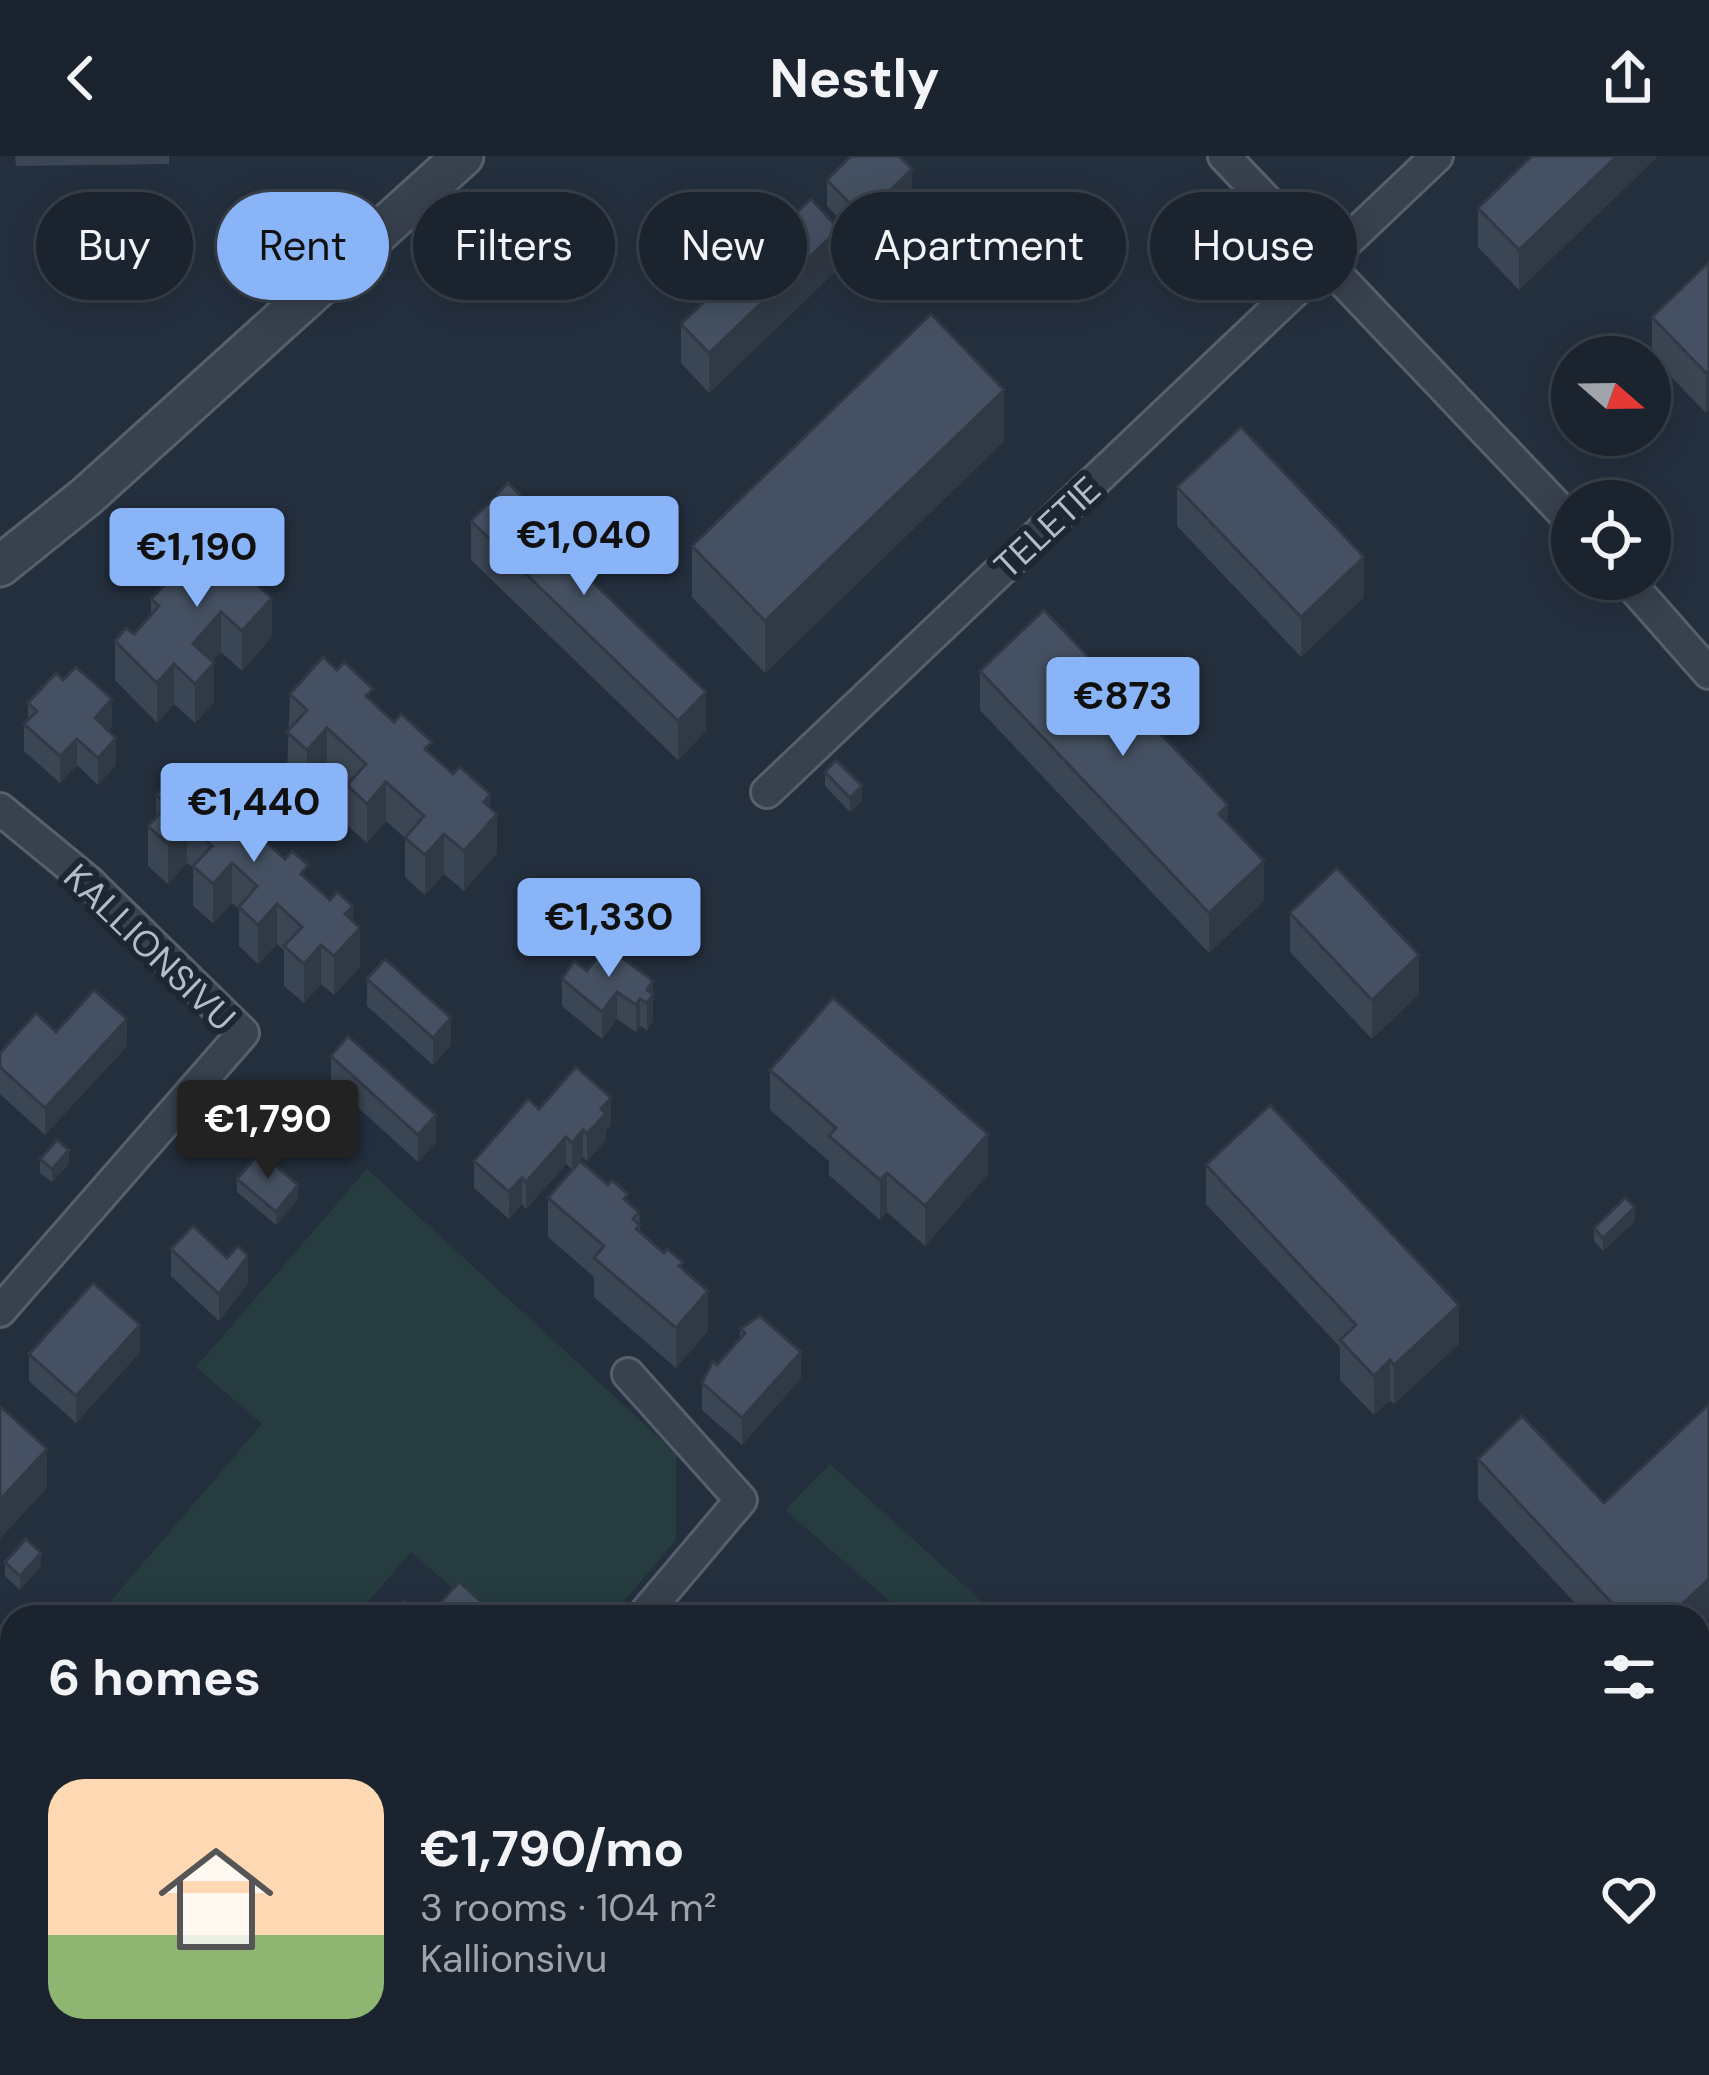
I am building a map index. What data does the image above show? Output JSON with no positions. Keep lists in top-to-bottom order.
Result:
{
  "streets": {
    "street": ["TELETIE", "KALLIONSIVU"]
  },
  "north": "right",
  "page": {
    "header": "Nestly",
    "chip": [
      "Buy",
      "Rent",
      "Filters",
      "New",
      "Apartment",
      "House"
    ],
    "price": [
      "€1,040",
      "€1,190",
      "€873",
      "€1,440",
      "€1,330",
      "€1,790"
    ],
    "heading": "6 homes",
    "list": [
      {
        "name": "€1,790/mo",
        "note": "3 rooms · 104 m² · Kallionsivu"
      }
    ]
  }
}
